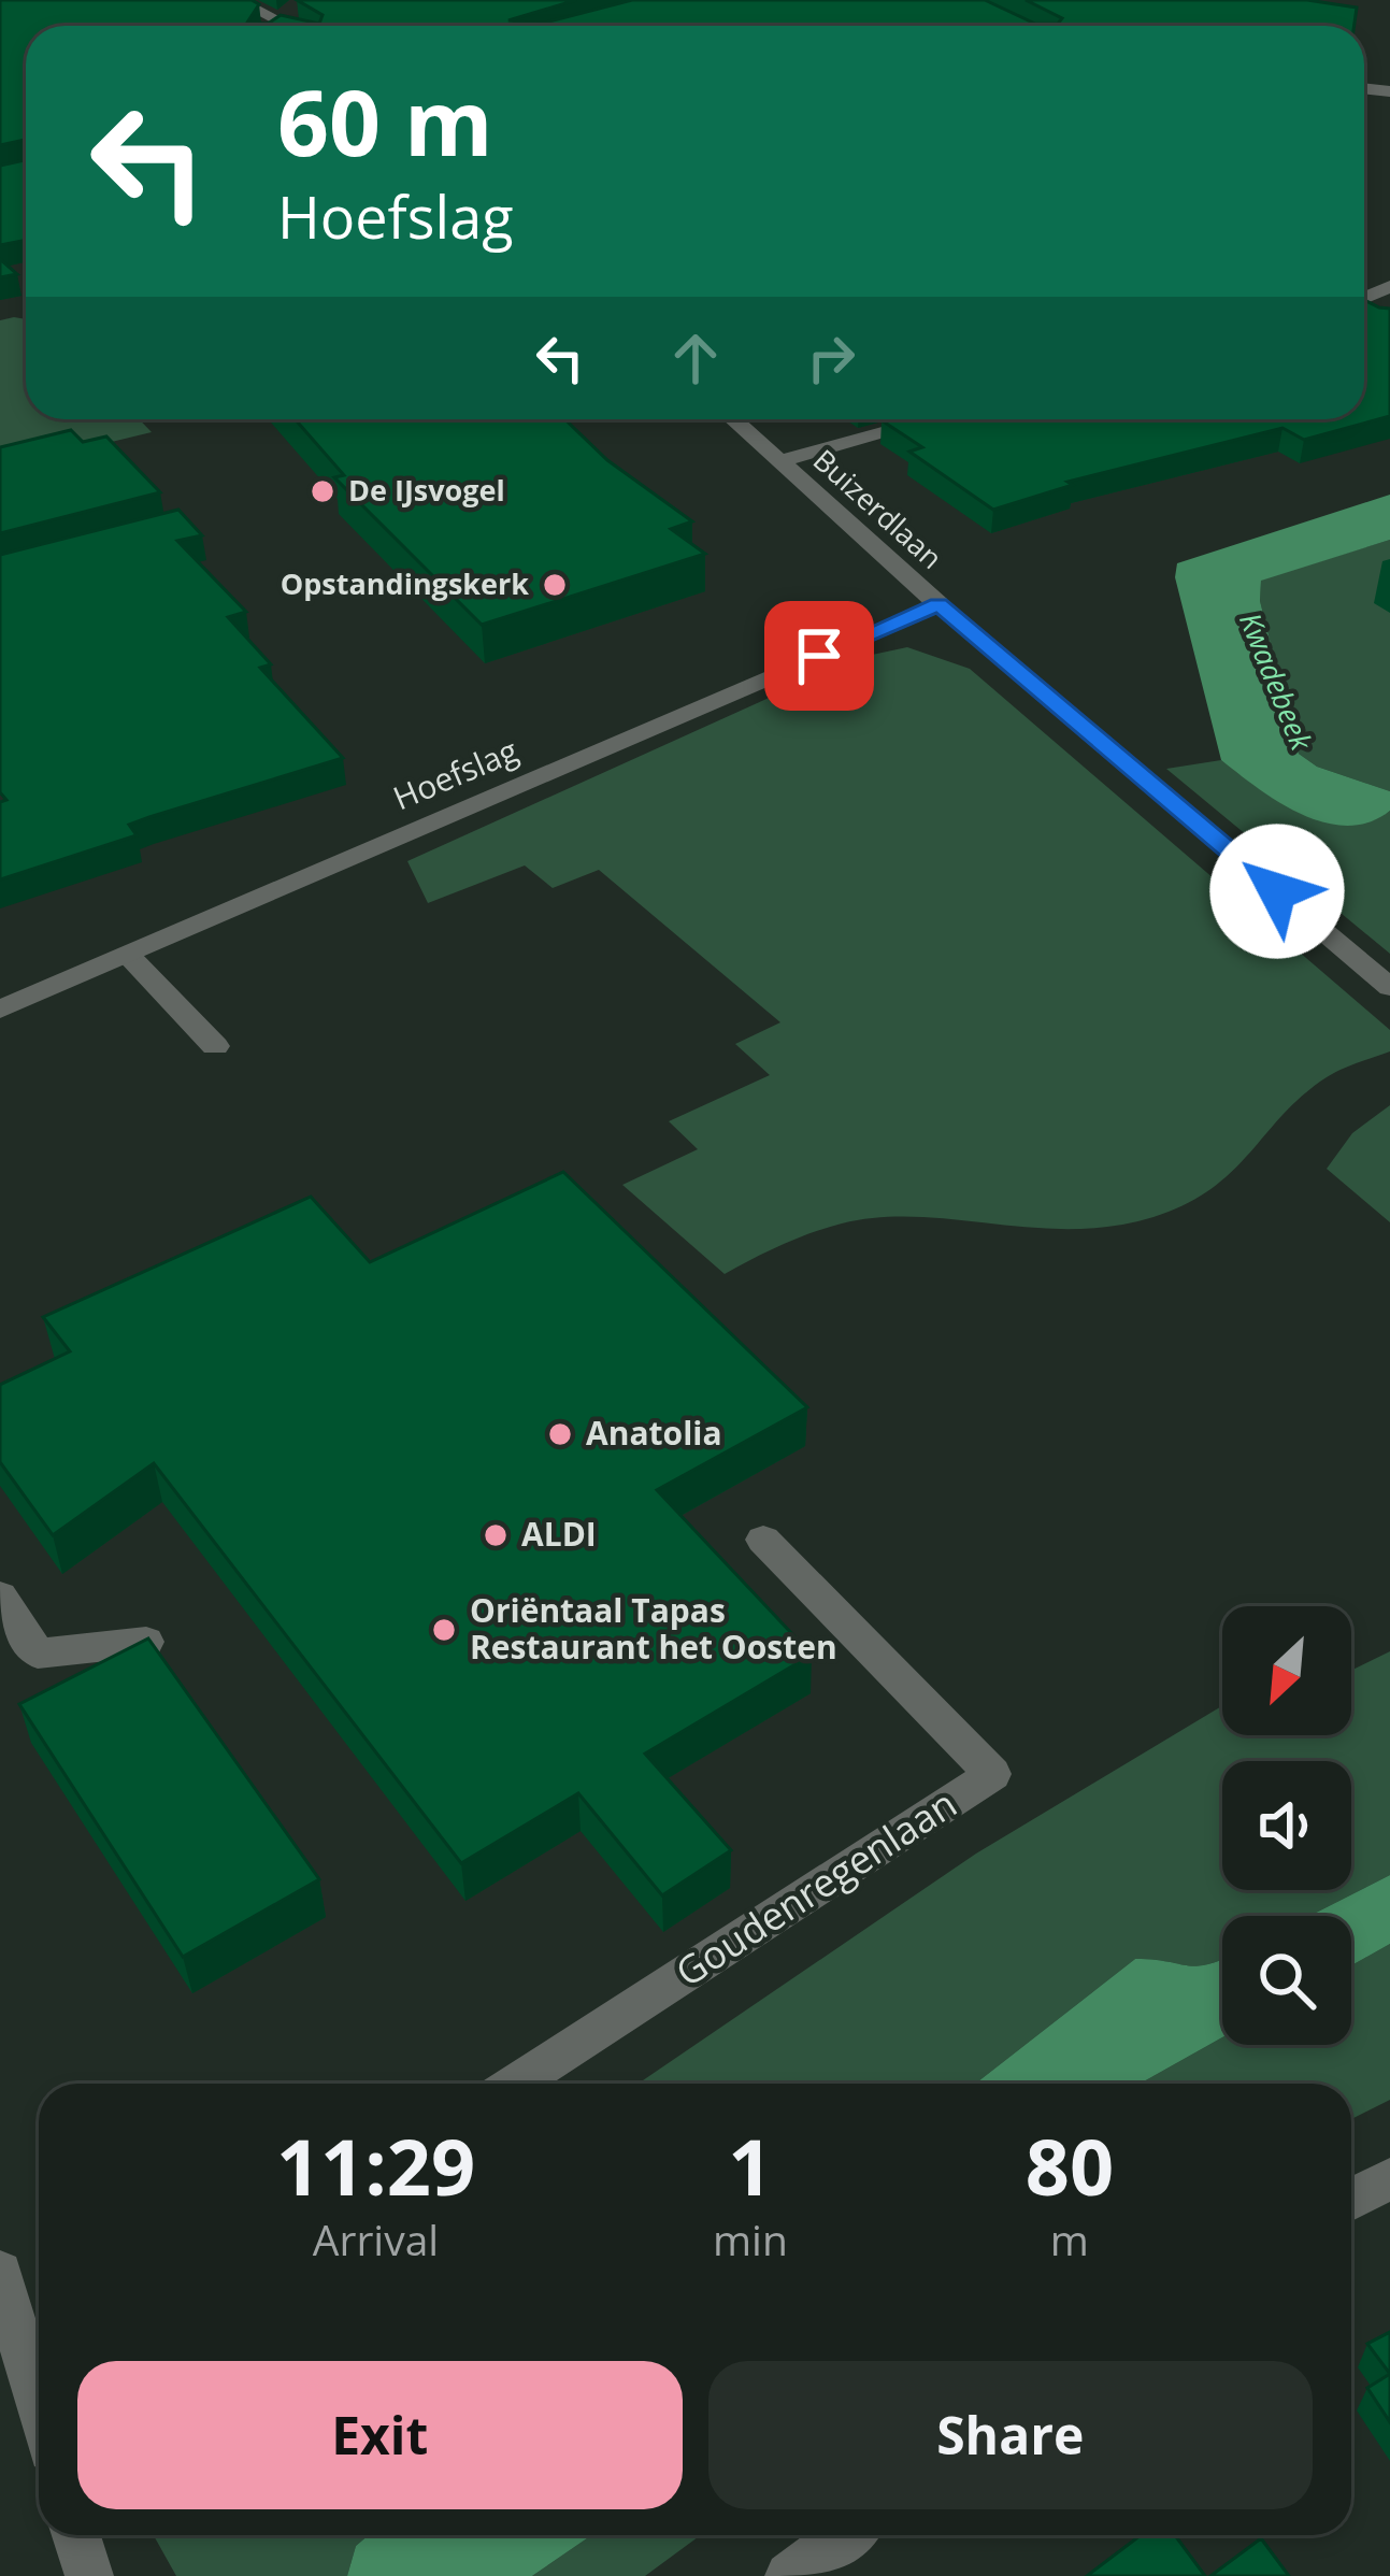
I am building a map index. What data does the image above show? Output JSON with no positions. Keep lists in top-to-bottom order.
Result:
{
  "streets": {
    "street": ["Buizerdlaan", "Hoefslag", "Goudenregenlaan"]
  },
  "crossings": [
    ["Buizerdlaan", "Hoefslag"]
  ],
  "water": ["Kwadebeek"],
  "places": [
    "De IJsvogel",
    "Opstandingskerk",
    "Anatolia",
    "ALDI",
    "Oriëntaal Tapas Restaurant het Oosten"
  ],
  "north": "bottom left",
  "page": {
    "turn": ["60 m", "Hoefslag"],
    "eta": [
      "11:29",
      "Arrival",
      "1",
      "min",
      "80",
      "m"
    ],
    "buttons": ["Exit", "Share"]
  }
}
